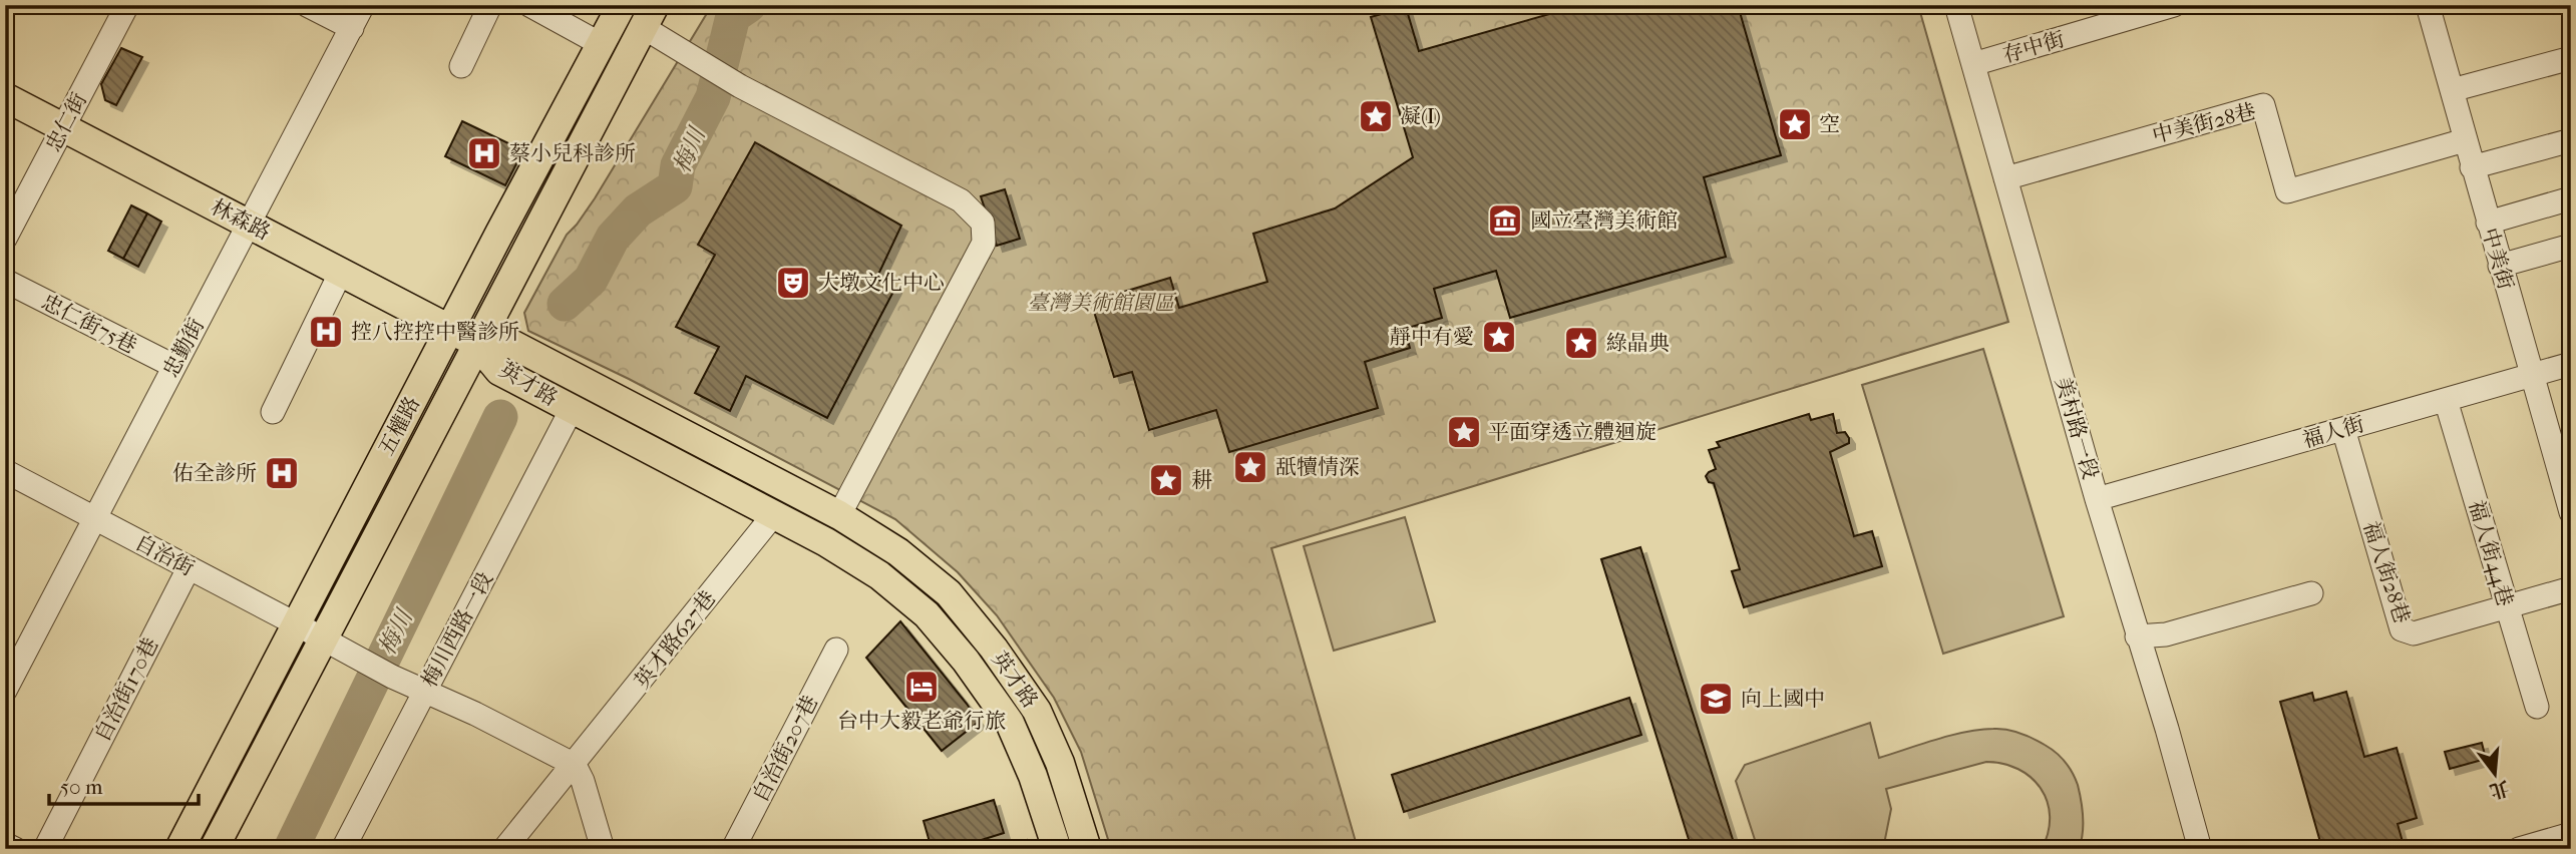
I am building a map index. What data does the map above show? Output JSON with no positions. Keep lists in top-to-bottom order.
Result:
{
  "streets": {
    "main road": ["林森路", "英才路", "五權路"],
    "street": [
      "存中街",
      "忠仁街",
      "中美街28巷",
      "中美街",
      "忠仁街75巷",
      "忠勤街",
      "美村路一段",
      "福人街",
      "福人街44巷",
      "自治街",
      "福人街28巷",
      "梅川西路一段",
      "英才路627巷",
      "自治街170巷",
      "自治街207巷"
    ]
  },
  "crossings": [
    ["存中街", "美村路一段"],
    ["忠仁街", "林森路"],
    ["中美街28巷", "中美街"],
    ["中美街28巷", "美村路一段"],
    ["林森路", "忠勤街"],
    ["林森路", "英才路"],
    ["林森路", "五權路"],
    ["中美街", "福人街"],
    ["忠仁街75巷", "忠勤街"],
    ["忠勤街", "自治街"],
    ["英才路", "五權路"],
    ["英才路", "梅川西路一段"],
    ["英才路", "英才路627巷"],
    ["五權路", "自治街"],
    ["美村路一段", "福人街"],
    ["福人街", "福人街44巷"],
    ["福人街", "福人街28巷"],
    ["福人街44巷", "福人街28巷"],
    ["自治街", "梅川西路一段"],
    ["自治街", "自治街170巷"]
  ],
  "water": ["梅川"],
  "parks": ["臺灣美術館園區"],
  "places": {
    "place": [
      "凝(I)",
      "空",
      "靜中有愛",
      "綠晶典",
      "平面穿透立體迴旋",
      "舐犢情深",
      "耕"
    ],
    "hospital": ["蔡小兒科診所", "控八控控中醫診所", "佑全診所"],
    "museum": ["國立臺灣美術館"],
    "theatre": ["大墩文化中心"],
    "hotel": ["台中大毅老爺行旅"],
    "school or university": ["向上國中"]
  },
  "scale_bar": "50 m",
  "north": "bottom"
}
